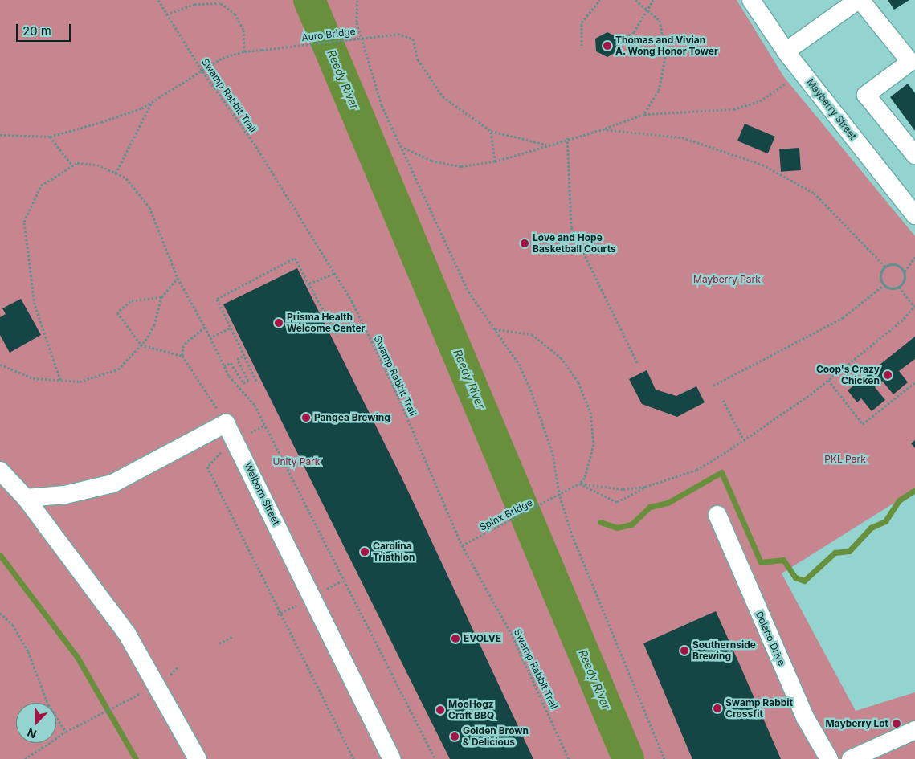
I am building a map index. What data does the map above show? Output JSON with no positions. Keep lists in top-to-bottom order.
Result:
{
  "streets": {
    "street": ["Mayberry Street", "Welborn Street", "Delano Drive"],
    "path": ["Auro Bridge", "Swamp Rabbit Trail", "Spinx Bridge"]
  },
  "crossings": [
    ["Auro Bridge", "Swamp Rabbit Trail"],
    ["Swamp Rabbit Trail", "Spinx Bridge"]
  ],
  "water": ["Reedy River"],
  "parks": ["Mayberry Park", "PKL Park", "Unity Park"],
  "places": [
    "Thomas and Vivian A. Wong Honor Tower",
    "Love and Hope Basketball Courts",
    "Prisma Health Welcome Center",
    "Coop's Crazy Chicken",
    "Pangea Brewing",
    "Carolina Triathlon",
    "EVOLVE",
    "Southernside Brewing",
    "Swamp Rabbit Crossfit",
    "MooHogz Craft BBQ",
    "Mayberry Lot",
    "Golden Brown & Delicious"
  ],
  "scale_bar": "20 m",
  "north": "bottom"
}
